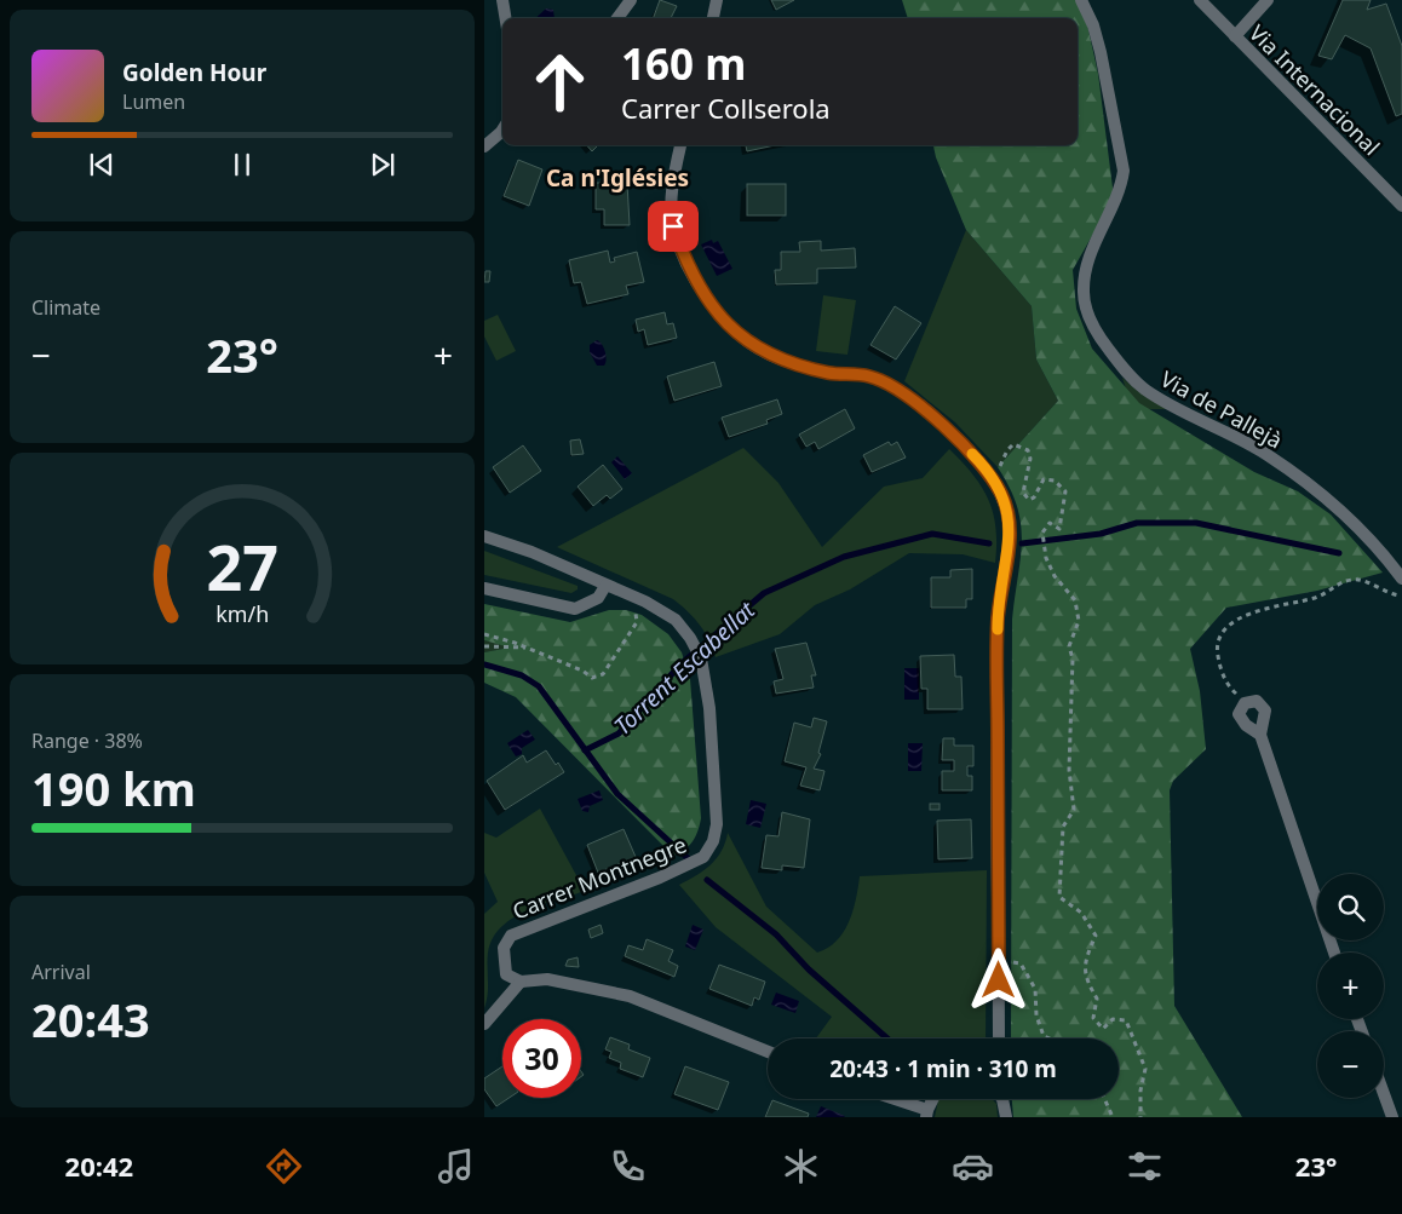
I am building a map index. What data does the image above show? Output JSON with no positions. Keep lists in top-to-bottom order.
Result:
{
  "streets": {
    "street": ["Via Internacional", "Via de Pallejà", "Carrer Montnegre"]
  },
  "districts": ["Ca n'Iglésies"],
  "water": ["Torrent Escabellat"],
  "page": {
    "turn": ["160 m", "Carrer Collserola"],
    "song": ["Golden Hour", "Lumen"],
    "tile": [
      "Climate",
      ["Range · 38%", "190 km"],
      ["Arrival", "20:43"]
    ],
    "heat": ["−", "23°", "+"],
    "map_buttons": ["+", "−"],
    "limit": "30",
    "trip": "20:43 · 1 min · 310 m",
    "tabs": ["20:42", "23°"],
    "gauge": ["27", "km/h"]
  }
}
